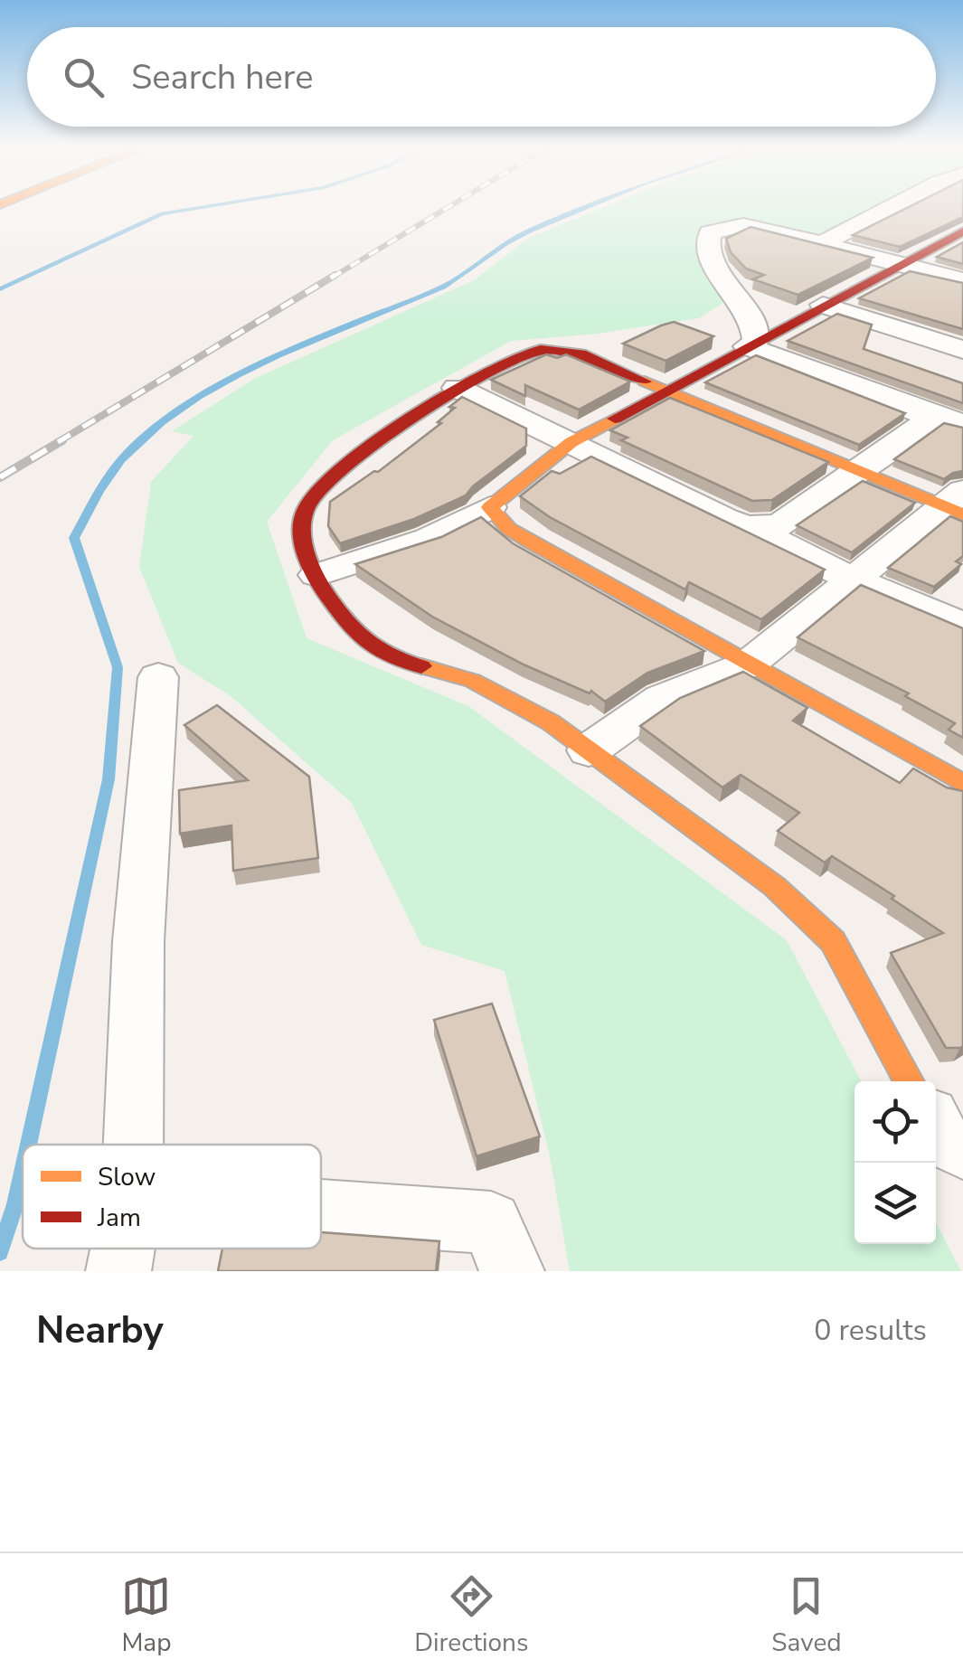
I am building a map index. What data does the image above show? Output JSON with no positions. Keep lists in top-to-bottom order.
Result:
{
  "legend": ["Slow", "Jam"],
  "page": {
    "search": "Search here",
    "heading": ["Nearby", "0 results"],
    "nav": ["Map", "Directions", "Saved"]
  }
}
